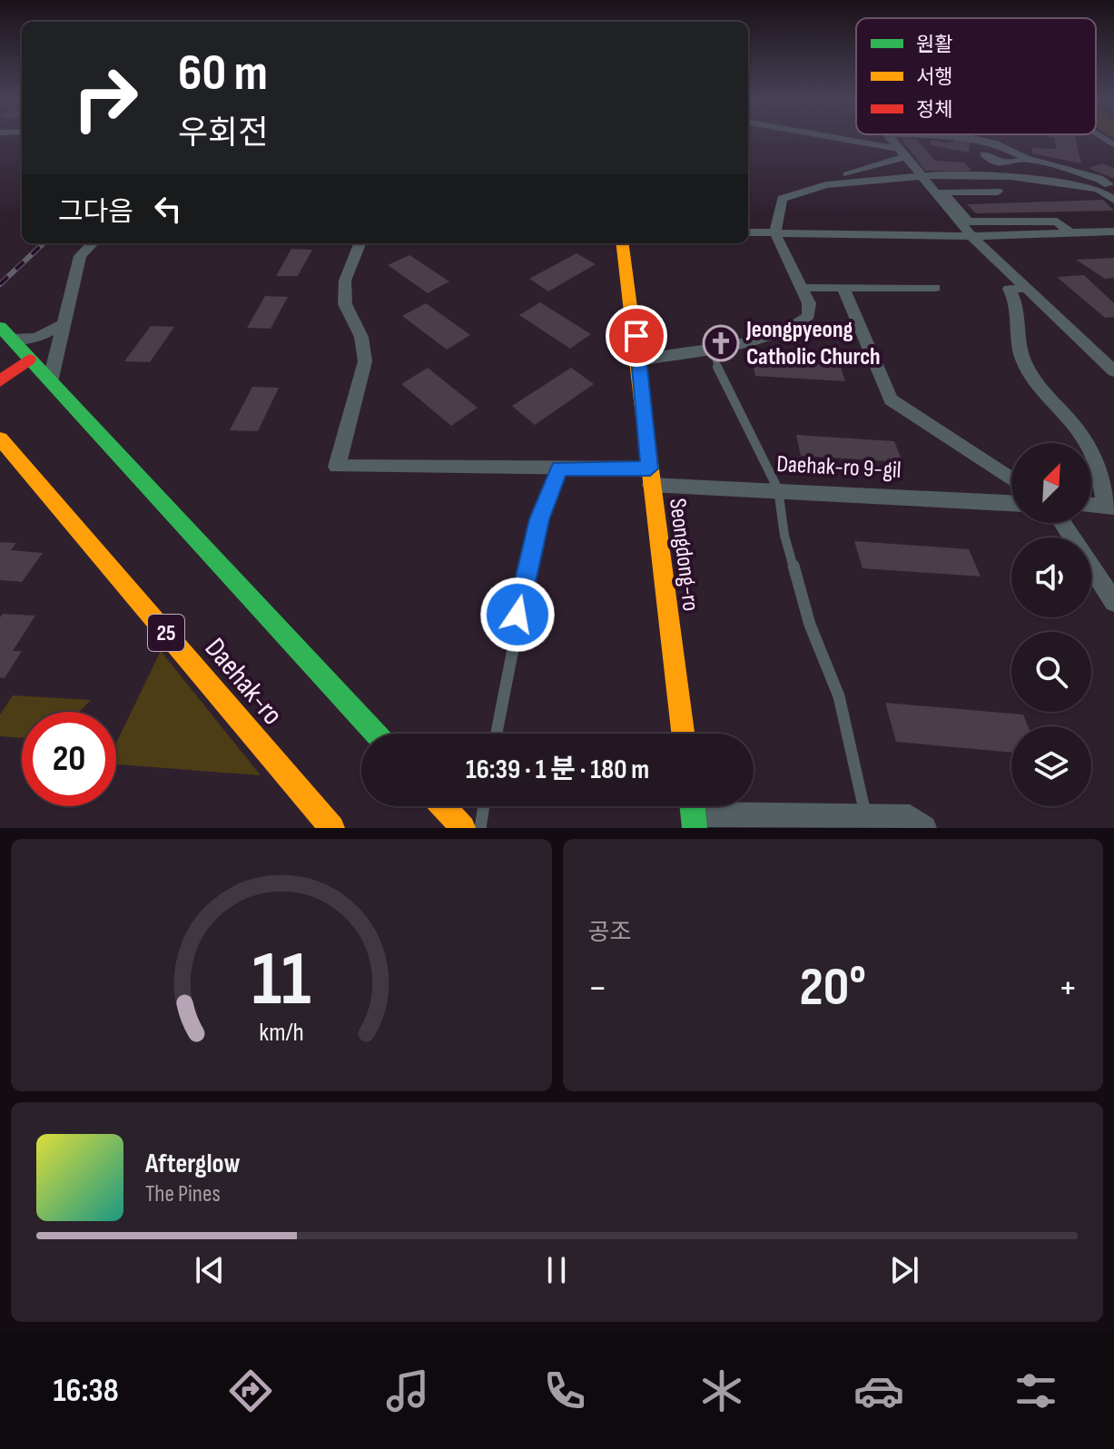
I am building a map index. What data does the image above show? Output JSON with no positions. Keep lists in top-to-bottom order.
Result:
{
  "streets": {
    "main road": ["Seongdong-ro", "25", "Daehak-ro"],
    "street": ["Daehak-ro 9-gil"]
  },
  "crossings": [
    ["Daehak-ro 9-gil", "Seongdong-ro"]
  ],
  "places": {
    "church": ["Jeongpyeong Catholic Church"]
  },
  "legend": ["원활", "서행", "정체"],
  "north": "top right",
  "page": {
    "turn": ["60 m", "우회전"],
    "then": "그다음",
    "limit": "20",
    "trip": "16:39 · 1 분 · 180 m",
    "tile": "공조",
    "heat": ["−", "20°", "+"],
    "song": ["Afterglow", "The Pines"],
    "tabs": "16:38",
    "gauge": ["11", "km/h"]
  }
}
